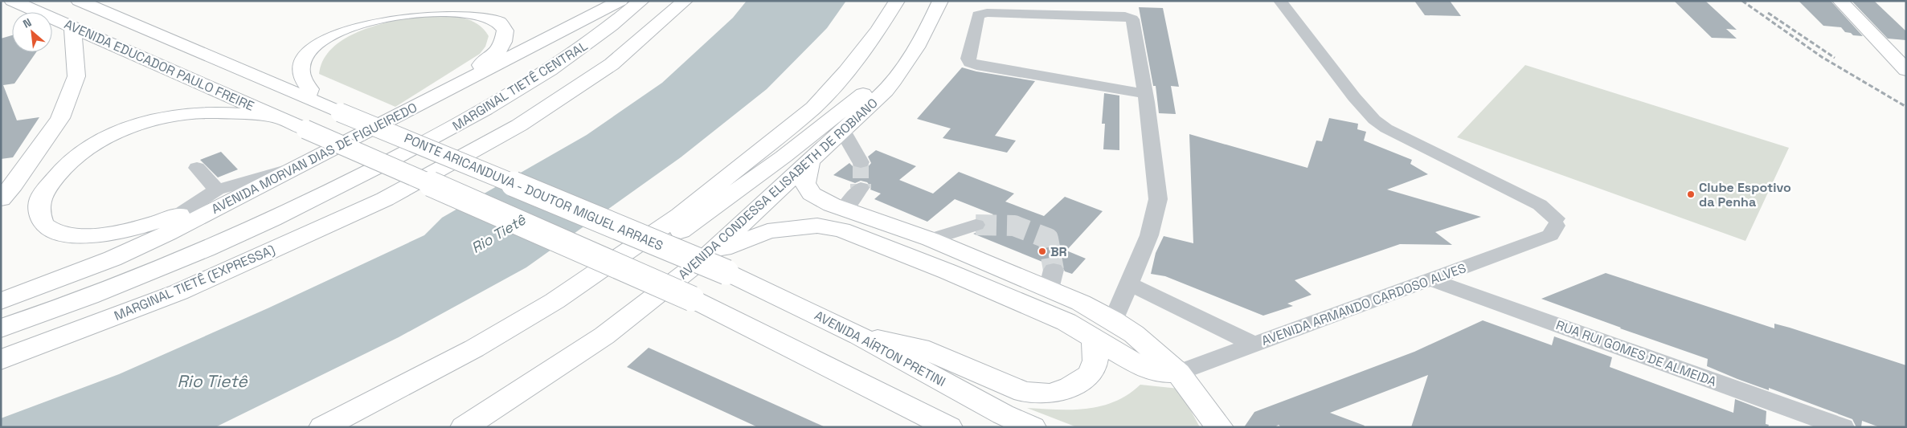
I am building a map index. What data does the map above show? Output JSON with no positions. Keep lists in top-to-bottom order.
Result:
{
  "streets": {
    "main road": [
      "AVENIDA EDUCADOR PAULO FREIRE",
      "MARGINAL TIETÊ CENTRAL",
      "AVENIDA MORVAN DIAS DE FIGUEIREDO",
      "AVENIDA CONDESSA ELISABETH DE ROBIANO",
      "PONTE ARICANDUVA - DOUTOR MIGUEL ARRAES",
      "MARGINAL TIETÊ (EXPRESSA)",
      "AVENIDA AÍRTON PRETINI"
    ],
    "street": ["AVENIDA ARMANDO CARDOSO ALVES", "RUA RUI GOMES DE ALMEIDA"]
  },
  "crossings": [
    ["AVENIDA EDUCADOR PAULO FREIRE", "PONTE ARICANDUVA - DOUTOR MIGUEL ARRAES"],
    ["PONTE ARICANDUVA - DOUTOR MIGUEL ARRAES", "AVENIDA AÍRTON PRETINI"],
    ["AVENIDA ARMANDO CARDOSO ALVES", "RUA RUI GOMES DE ALMEIDA"]
  ],
  "water": ["Rio Tietê"],
  "places": ["Clube Espotivo da Penha", "BR"],
  "north": "top left"
}
